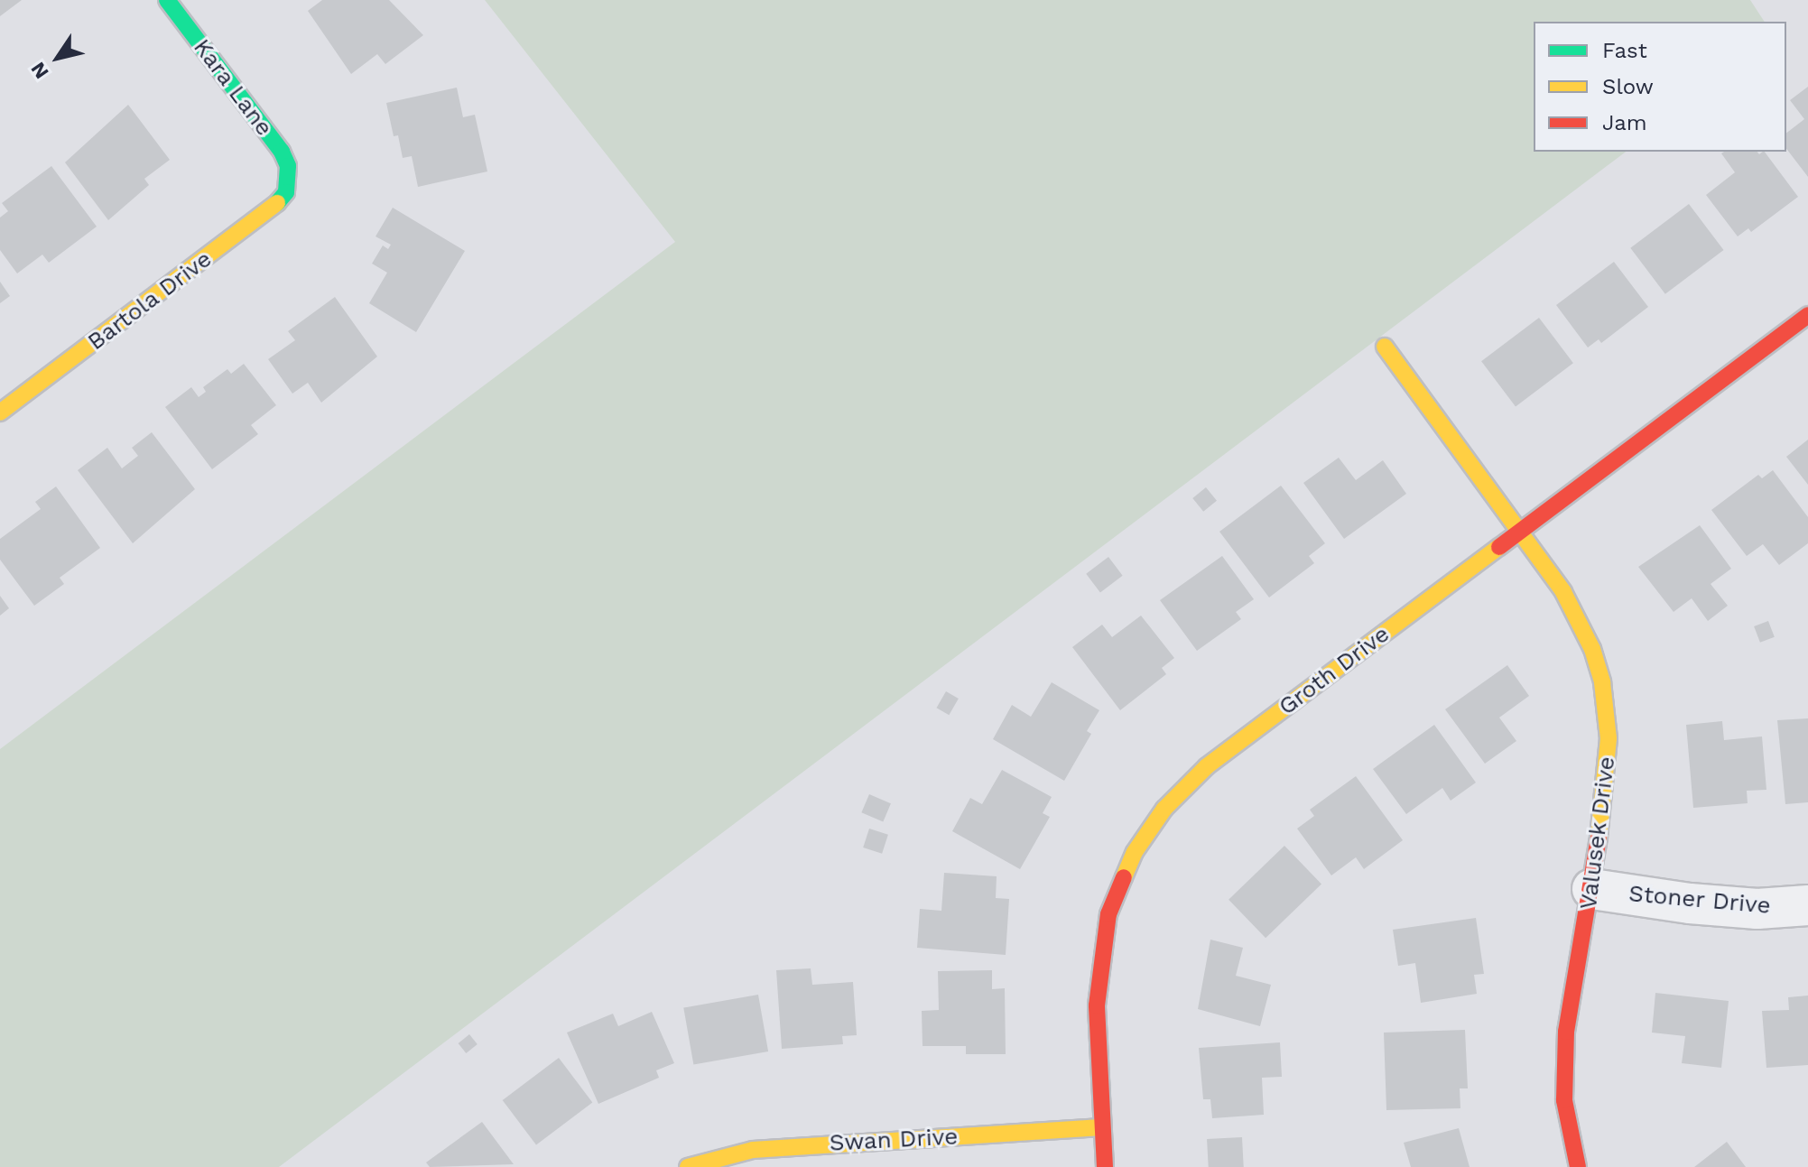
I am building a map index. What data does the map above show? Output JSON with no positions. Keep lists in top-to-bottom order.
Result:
{
  "streets": {
    "street": [
      "Kara Lane",
      "Bartola Drive",
      "Groth Drive",
      "Valusek Drive",
      "Stoner Drive",
      "Swan Drive"
    ]
  },
  "crossings": [
    ["Kara Lane", "Bartola Drive"],
    ["Groth Drive", "Valusek Drive"],
    ["Groth Drive", "Swan Drive"],
    ["Valusek Drive", "Stoner Drive"]
  ],
  "legend": ["Fast", "Slow", "Jam"],
  "north": "bottom left"
}
